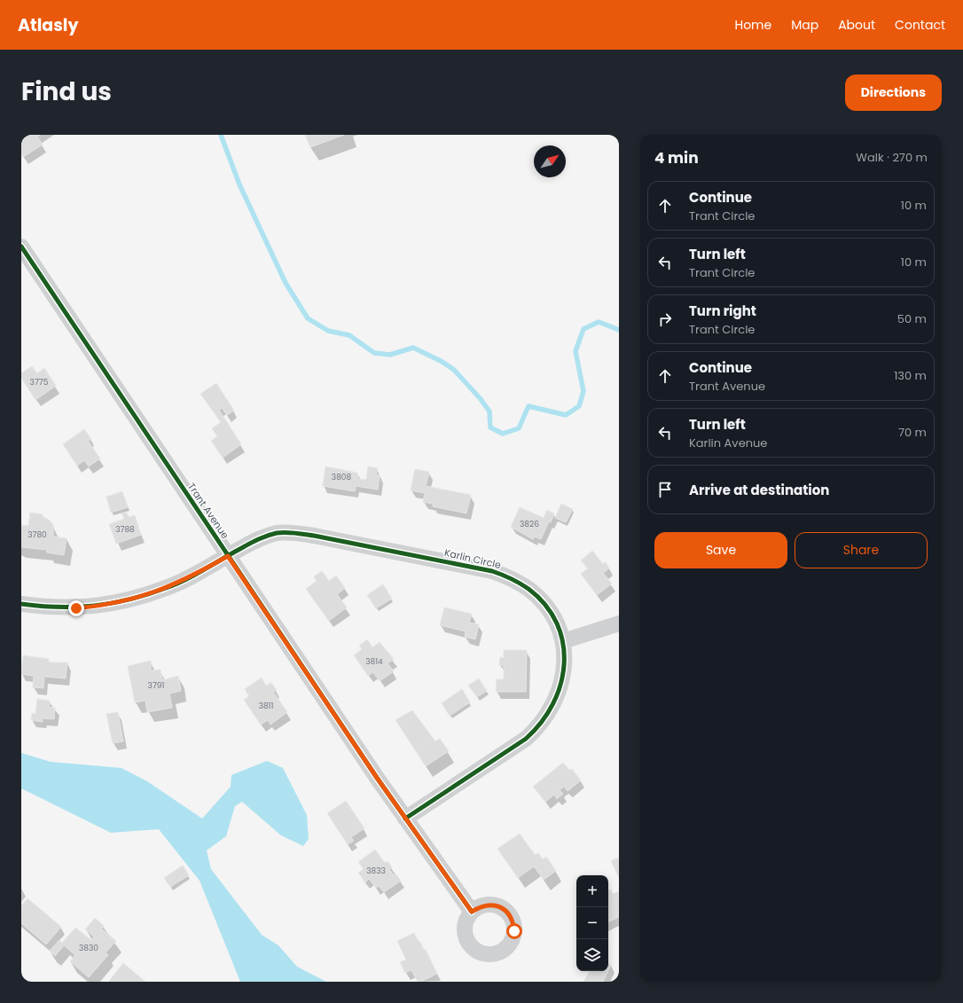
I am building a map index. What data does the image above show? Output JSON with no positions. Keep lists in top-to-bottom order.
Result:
{
  "streets": {
    "street": ["Trant Avenue", "Karlin Circle"]
  },
  "crossings": [
    ["Trant Avenue", "Karlin Circle"]
  ],
  "house_numbers": [
    "3775",
    "3808",
    "3826",
    "3788",
    "3780",
    "3814",
    "3791",
    "3811",
    "3833",
    "3830"
  ],
  "north": "top right",
  "page": {
    "header": "Atlasly",
    "nav": [
      "Home",
      "Map",
      "About",
      "Contact"
    ],
    "title": "Find us",
    "buttons": [
      "Directions",
      ["Save", "Share"]
    ],
    "heading": ["4 min", "Walk · 270 m"],
    "list": [
      ["Continue", "Trant Circle", "10 m"],
      ["Turn left", "Trant Circle", "10 m"],
      ["Turn right", "Trant Circle", "50 m"],
      ["Continue", "Trant Avenue", "130 m"],
      ["Turn left", "Karlin Avenue", "70 m"],
      "Arrive at destination"
    ],
    "map_buttons": ["+", "−"]
  }
}
